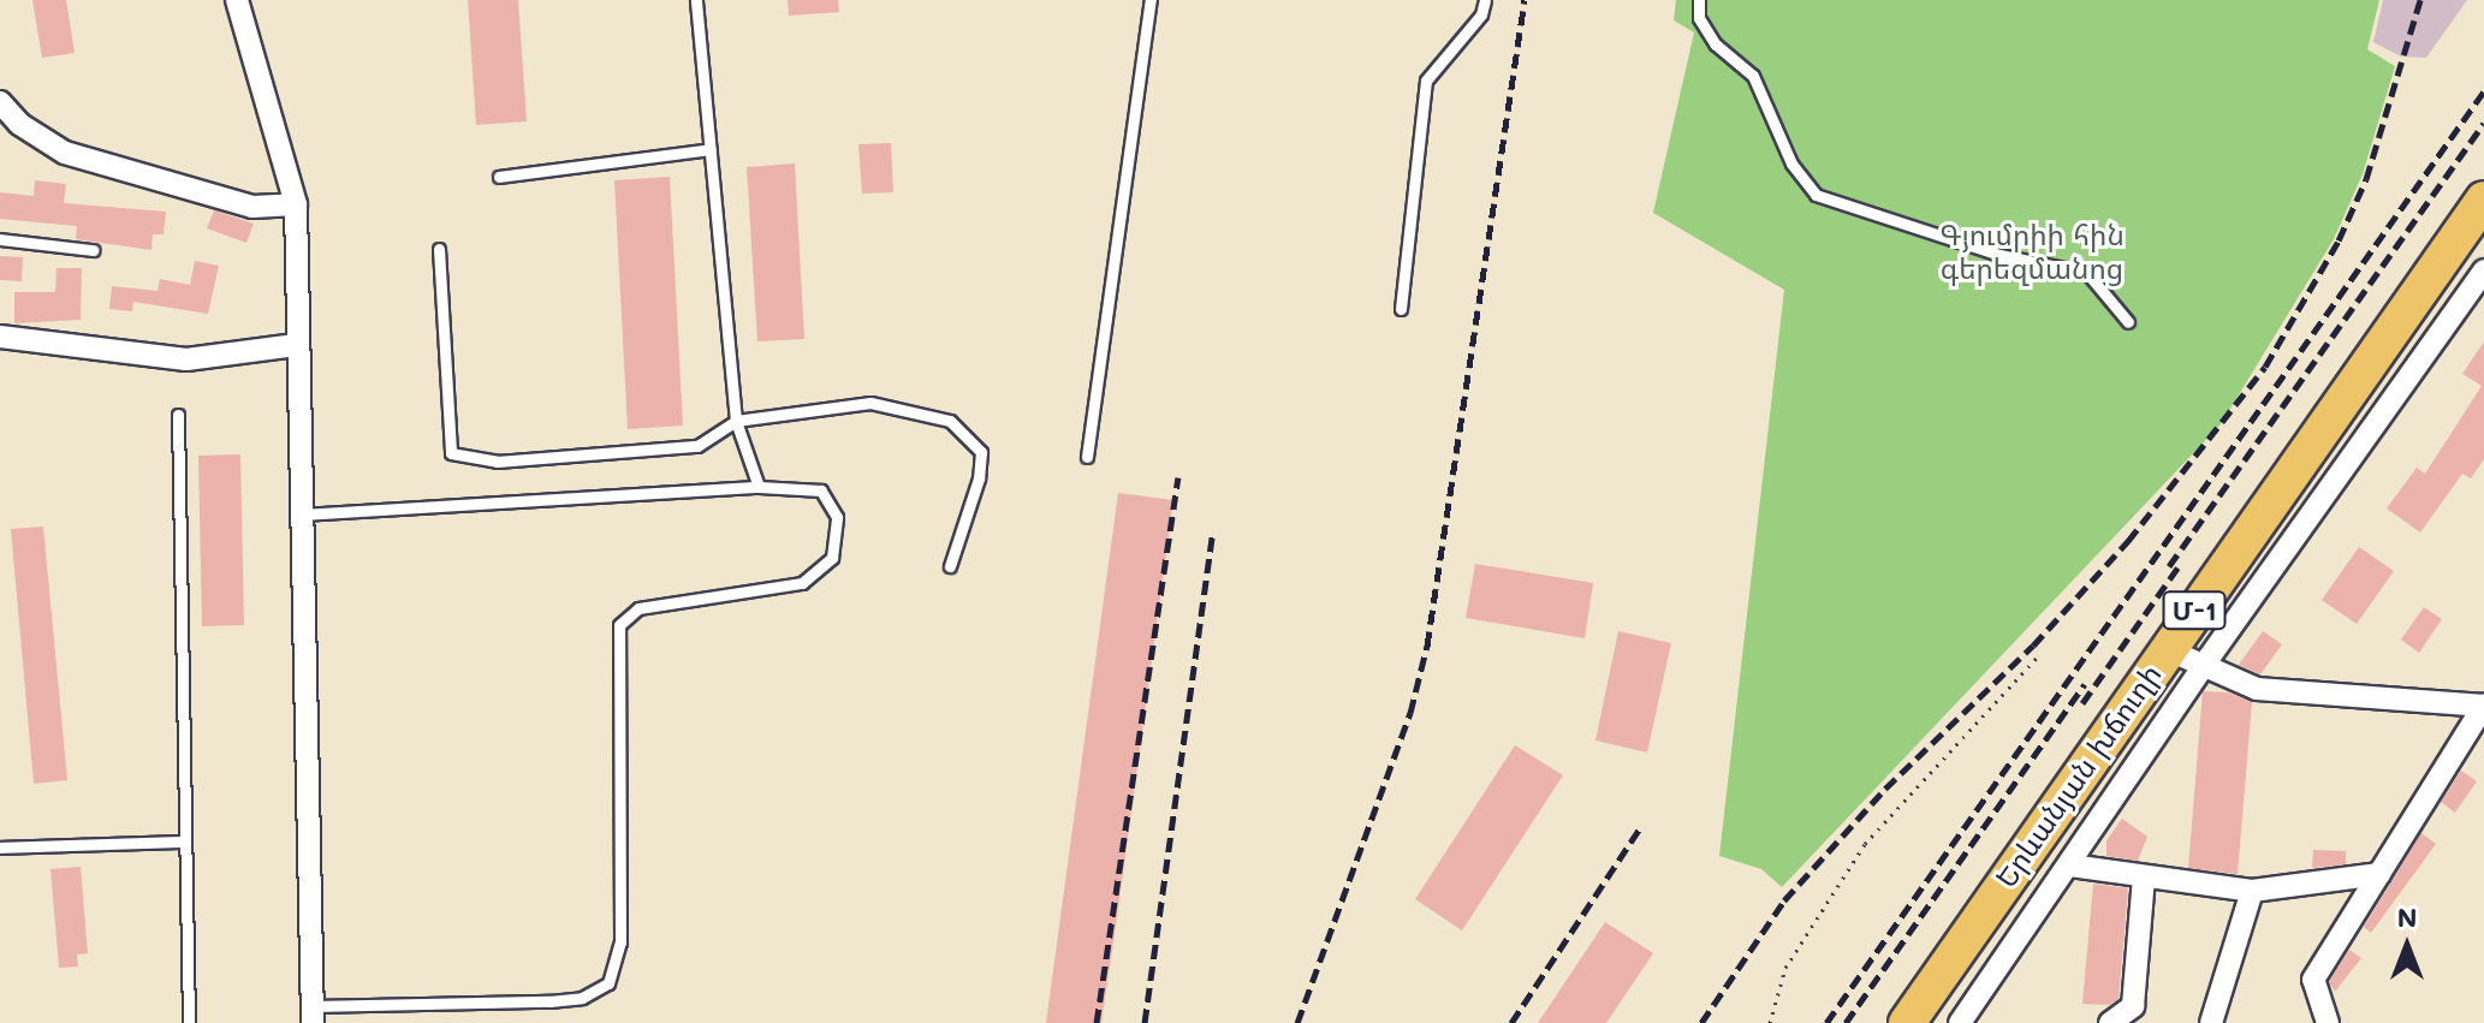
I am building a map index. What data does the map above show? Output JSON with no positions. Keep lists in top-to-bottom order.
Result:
{
  "streets": {
    "highway": ["Մ-1", "Երևանյան խճուղի"]
  },
  "parks": ["Գյումրիի հին գերեզմանոց"],
  "north": "top"
}
